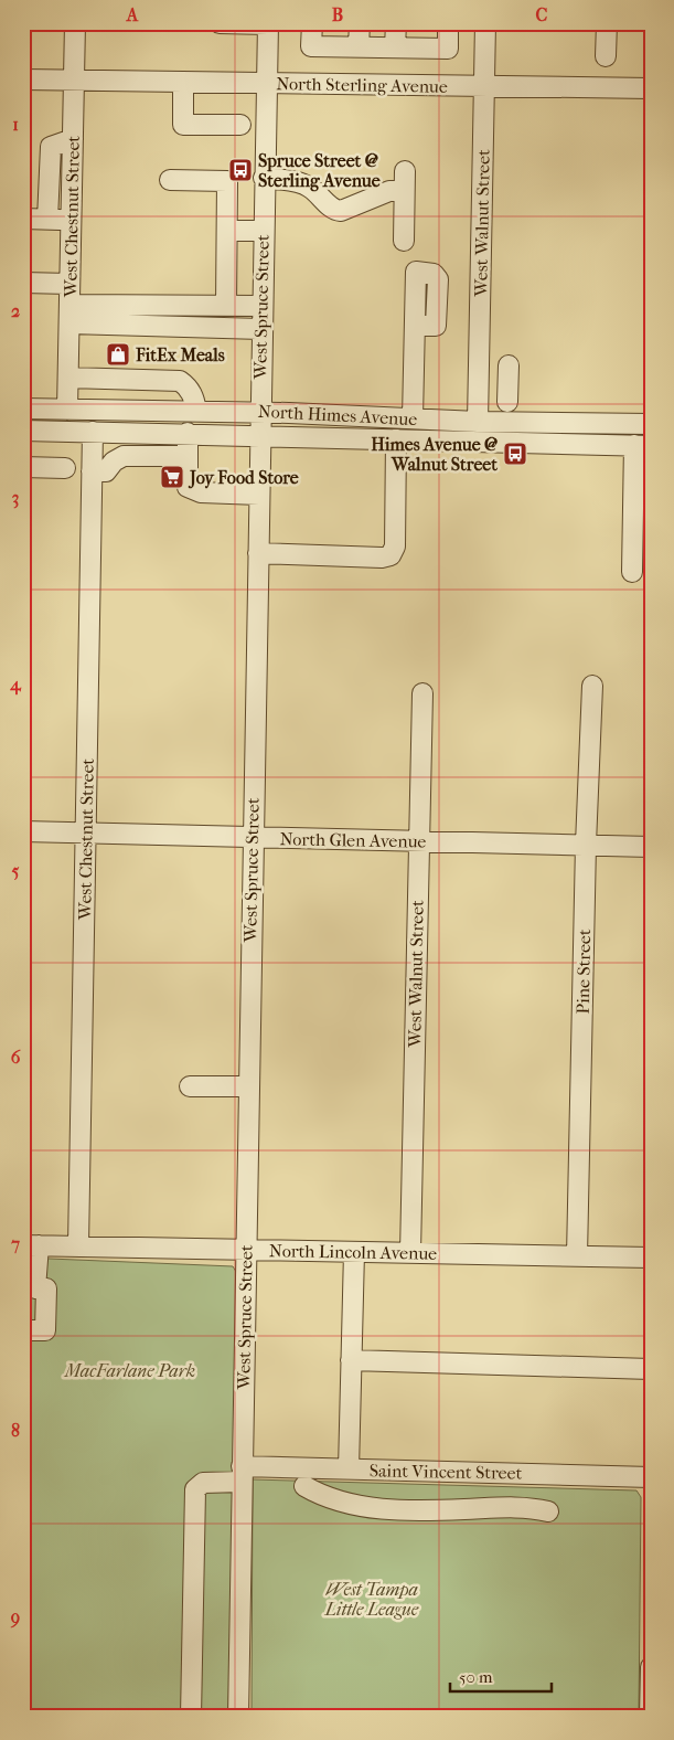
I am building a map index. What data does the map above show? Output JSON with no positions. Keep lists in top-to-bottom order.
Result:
{
  "streets": {
    "street": [
      "North Sterling Avenue",
      "West Chestnut Street",
      "West Walnut Street",
      "West Spruce Street",
      "North Himes Avenue",
      "North Glen Avenue",
      "Pine Street",
      "North Lincoln Avenue",
      "Saint Vincent Street"
    ]
  },
  "crossings": [
    ["North Sterling Avenue", "West Chestnut Street"],
    ["North Sterling Avenue", "West Walnut Street"],
    ["North Sterling Avenue", "West Spruce Street"],
    ["West Chestnut Street", "North Himes Avenue"],
    ["West Chestnut Street", "North Glen Avenue"],
    ["West Chestnut Street", "North Lincoln Avenue"],
    ["West Walnut Street", "North Himes Avenue"],
    ["West Walnut Street", "North Glen Avenue"],
    ["West Walnut Street", "North Lincoln Avenue"],
    ["West Spruce Street", "North Himes Avenue"],
    ["West Spruce Street", "North Glen Avenue"],
    ["West Spruce Street", "North Lincoln Avenue"],
    ["West Spruce Street", "Saint Vincent Street"],
    ["North Glen Avenue", "Pine Street"],
    ["Pine Street", "North Lincoln Avenue"]
  ],
  "parks": ["MacFarlane Park", "West Tampa Little League"],
  "places": {
    "bus stop": ["Spruce Street @ Sterling Avenue", "Himes Avenue @ Walnut Street"],
    "shop": ["FitEx Meals"],
    "supermarket": ["Joy Food Store"]
  },
  "scale_bar": "50 m",
  "grid": {
    "columns": ["A", "B", "C"],
    "rows": [
      "1",
      "2",
      "3",
      "4",
      "5",
      "6",
      "7",
      "8",
      "9"
    ]
  }
}
